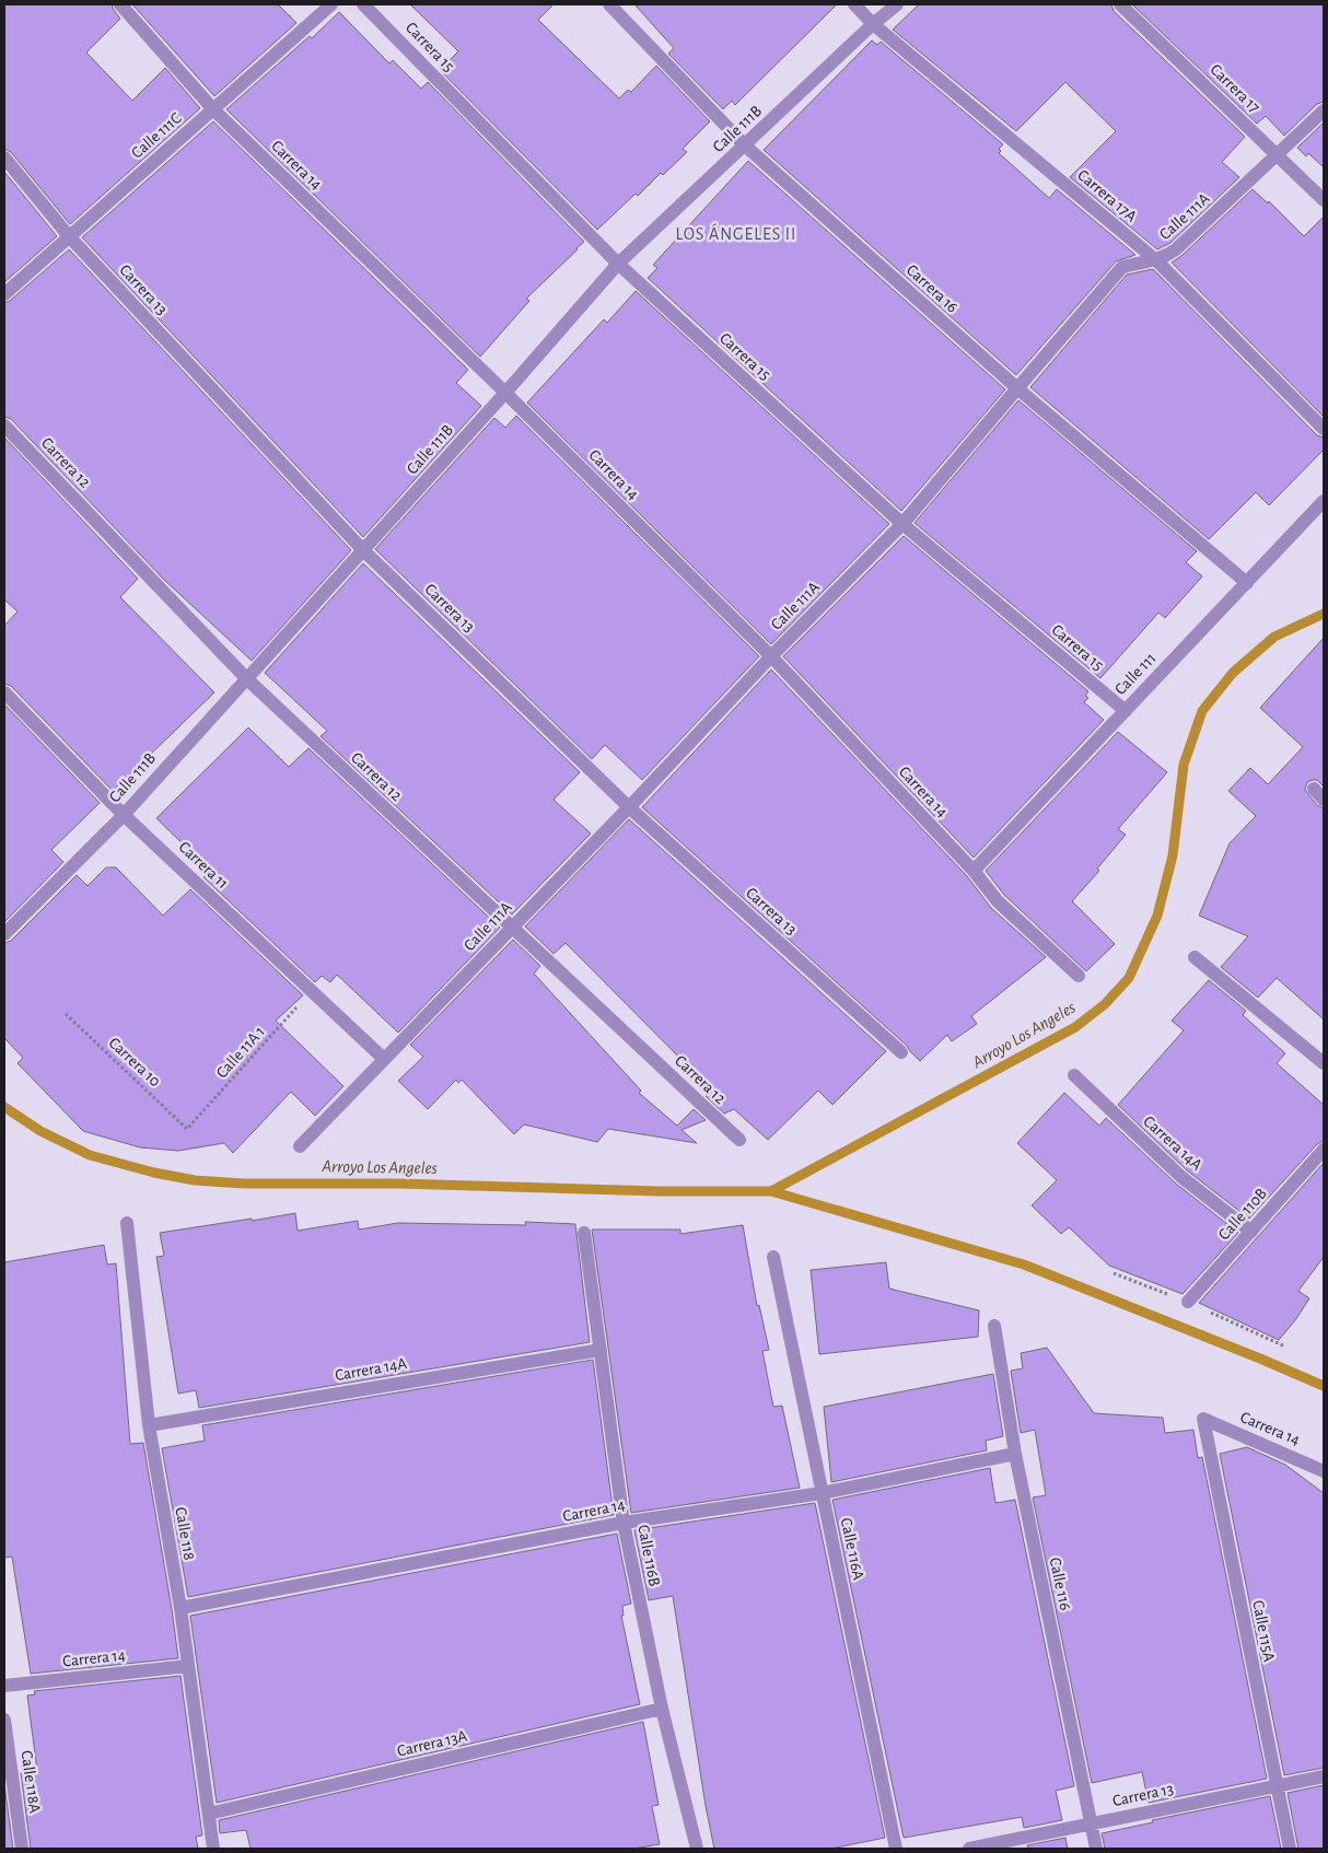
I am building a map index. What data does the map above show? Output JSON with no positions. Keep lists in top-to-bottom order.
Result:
{
  "streets": {
    "street": [
      "Carrera 15",
      "Carrera 17",
      "Calle 111B",
      "Calle 111C",
      "Carrera 14",
      "Carrera 17A",
      "Calle 111A",
      "Carrera 16",
      "Carrera 13",
      "Carrera 12",
      "Calle 111",
      "Carrera 11",
      "Carrera 14A",
      "Calle 110B",
      "Calle 118",
      "Calle 116A",
      "Calle 116B",
      "Calle 116",
      "Calle 115A",
      "Carrera 13A",
      "Calle 118A"
    ],
    "path": ["Calle 11A 1", "Carrera 10"]
  },
  "crossings": [
    ["Carrera 15", "Calle 111B"],
    ["Carrera 15", "Calle 111A"],
    ["Carrera 15", "Calle 111"],
    ["Carrera 17", "Calle 111A"],
    ["Calle 111B", "Carrera 14"],
    ["Calle 111B", "Carrera 17A"],
    ["Calle 111B", "Carrera 16"],
    ["Calle 111B", "Carrera 13"],
    ["Calle 111B", "Carrera 12"],
    ["Calle 111B", "Carrera 11"],
    ["Calle 111C", "Carrera 14"],
    ["Calle 111C", "Carrera 13"],
    ["Carrera 14", "Calle 111A"],
    ["Carrera 14", "Calle 111"],
    ["Carrera 14", "Calle 118"],
    ["Carrera 14", "Calle 116A"],
    ["Carrera 14", "Calle 116B"],
    ["Carrera 14", "Calle 116"],
    ["Carrera 14", "Calle 115A"],
    ["Carrera 17A", "Calle 111A"],
    ["Calle 111A", "Carrera 16"],
    ["Calle 111A", "Carrera 13"],
    ["Calle 111A", "Carrera 12"],
    ["Calle 111A", "Carrera 11"],
    ["Carrera 16", "Calle 111"],
    ["Carrera 13", "Calle 116"],
    ["Carrera 13", "Calle 115A"],
    ["Carrera 11", "Calle 11A 1"],
    ["Calle 11A 1", "Carrera 10"],
    ["Carrera 14A", "Calle 110B"],
    ["Carrera 14A", "Calle 118"],
    ["Carrera 14A", "Calle 116B"],
    ["Calle 118", "Carrera 13A"],
    ["Calle 116B", "Carrera 13A"]
  ],
  "districts": ["LOS ÁNGELES II"],
  "water": ["Arroyo Los Angeles"]
}
